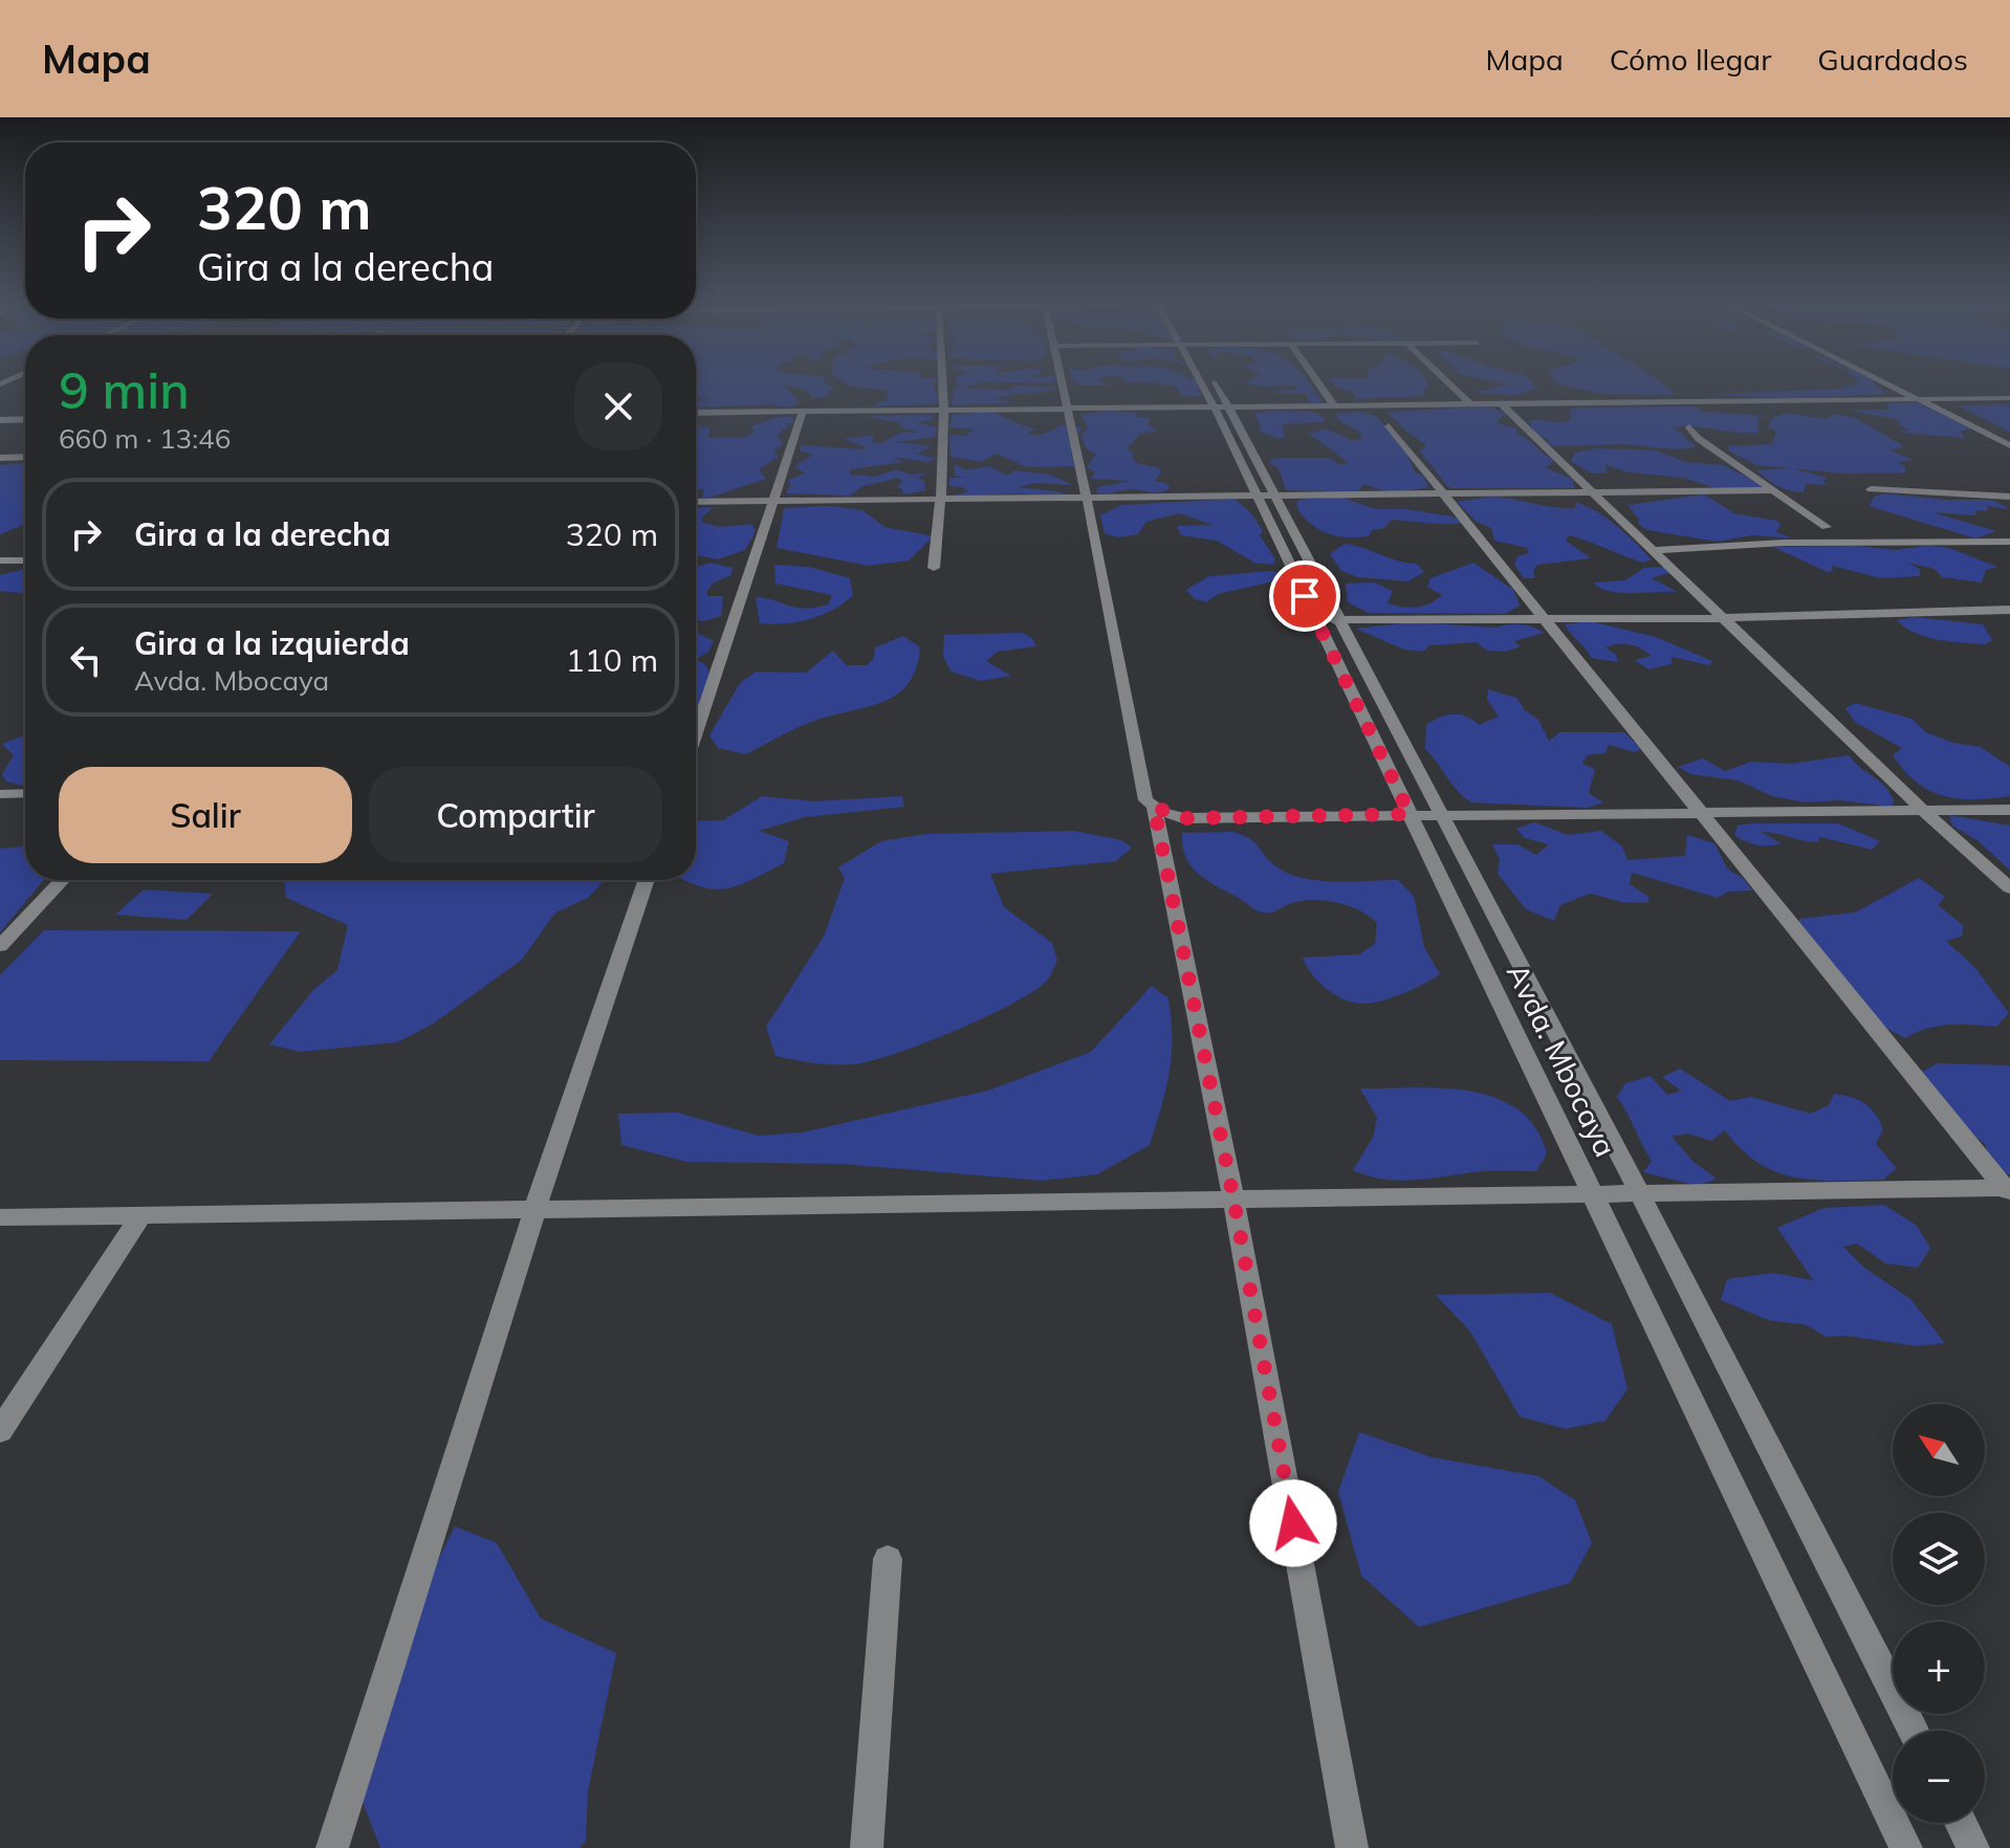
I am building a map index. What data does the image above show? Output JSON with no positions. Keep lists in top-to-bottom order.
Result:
{
  "streets": {
    "street": ["Avda. Mbocaya"]
  },
  "north": "top left",
  "page": {
    "header": "Mapa",
    "nav": ["Mapa", "Cómo llegar", "Guardados"],
    "turn": ["320 m", "Gira a la derecha"],
    "heading": ["9 min", "660 m · 13:46"],
    "list": [
      {
        "name": "Gira a la derecha",
        "value": "320 m"
      },
      {
        "name": "Gira a la izquierda",
        "note": "Avda. Mbocaya",
        "value": "110 m"
      }
    ],
    "buttons": ["Salir", "Compartir"],
    "map_buttons": ["+", "−"]
  }
}
